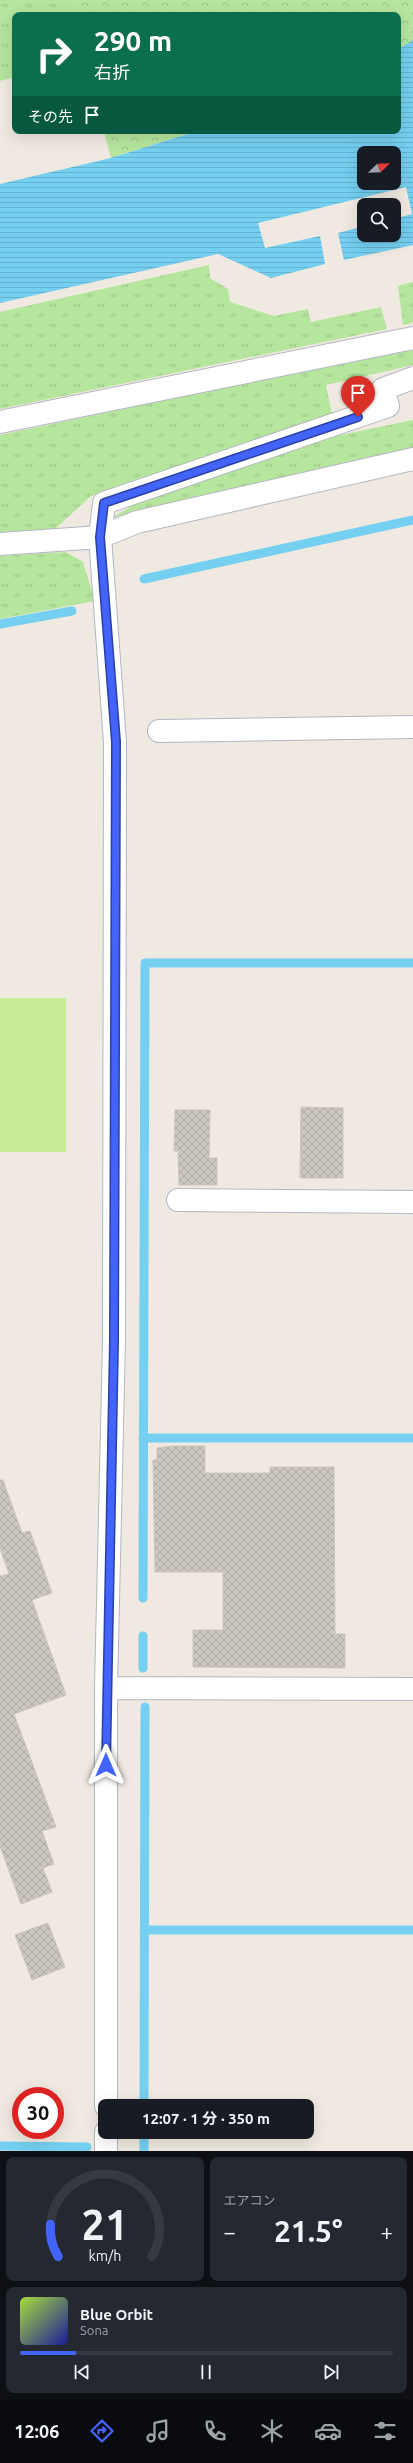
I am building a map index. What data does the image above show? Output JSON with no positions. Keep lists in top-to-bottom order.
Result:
{
  "north": "top right",
  "page": {
    "turn": ["290 m", "右折"],
    "then": "その先",
    "limit": "30",
    "trip": "12:07 · 1 分 · 350 m",
    "tile": "エアコン",
    "heat": ["−", "21.5°", "+"],
    "song": ["Blue Orbit", "Sona"],
    "tabs": "12:06",
    "gauge": ["21", "km/h"]
  }
}
